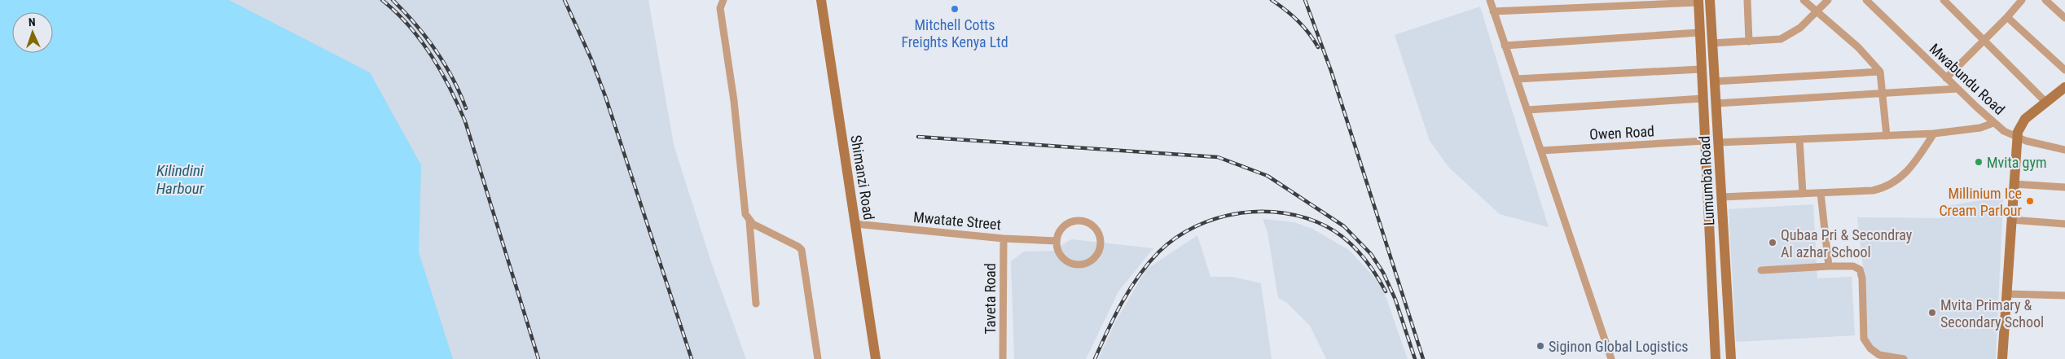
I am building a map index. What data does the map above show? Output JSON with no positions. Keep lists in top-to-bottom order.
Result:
{
  "streets": {
    "main road": ["Shimanzi Road", "Lumumba Road"],
    "street": [
      "Mwabundu Road",
      "Owen Road",
      "Mwatate Street",
      "Taveta Road"
    ]
  },
  "crossings": [
    ["Owen Road", "Lumumba Road"],
    ["Shimanzi Road", "Mwatate Street"],
    ["Mwatate Street", "Taveta Road"]
  ],
  "water": ["Kilindini Harbour"],
  "places": [
    "Mitchell Cotts Freights Kenya Ltd",
    "Mvita gym",
    "Millinium Ice Cream Parlour",
    "Qubaa Pri & Secondray Al azhar School",
    "Mvita Primary & Secondary School",
    "Siginon Global Logistics"
  ],
  "north": "top"
}
